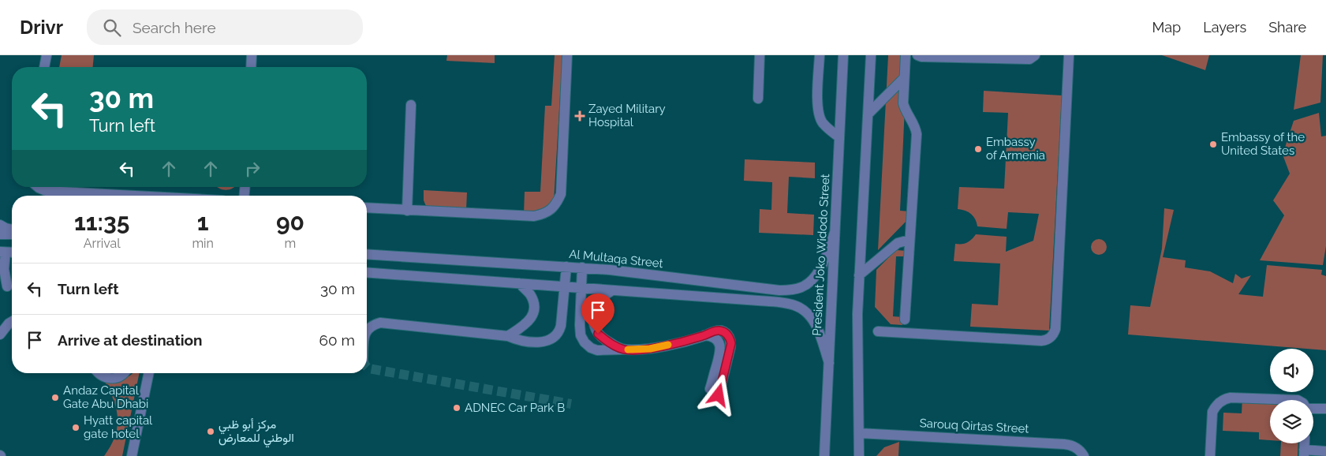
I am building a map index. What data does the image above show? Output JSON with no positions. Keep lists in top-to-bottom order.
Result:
{
  "streets": {
    "street": ["President Joko Widodo Street", "Al Multaqa Street", "Sarouq Qirtas Street"]
  },
  "crossings": [
    ["President Joko Widodo Street", "Al Multaqa Street"]
  ],
  "places": {
    "health": ["Zayed Military Hospital"],
    "other": [
      "Embassy of the United States",
      "Embassy of Armenia",
      "Andaz Capital Gate Abu Dhabi",
      "ADNEC Car Park B",
      "Hyatt capital gate hotel",
      "مركز أبو ظبي الوطني للمعارض"
    ]
  },
  "page": {
    "header": "Drivr",
    "search": "Search here",
    "nav": ["Map", "Layers", "Share"],
    "turn": ["30 m", "Turn left"],
    "eta": [
      "11:35",
      "Arrival",
      "1",
      "min",
      "90",
      "m"
    ],
    "list": [
      {
        "name": "Turn left",
        "value": "30 m"
      },
      {
        "name": "Arrive at destination",
        "value": "60 m"
      }
    ]
  }
}
